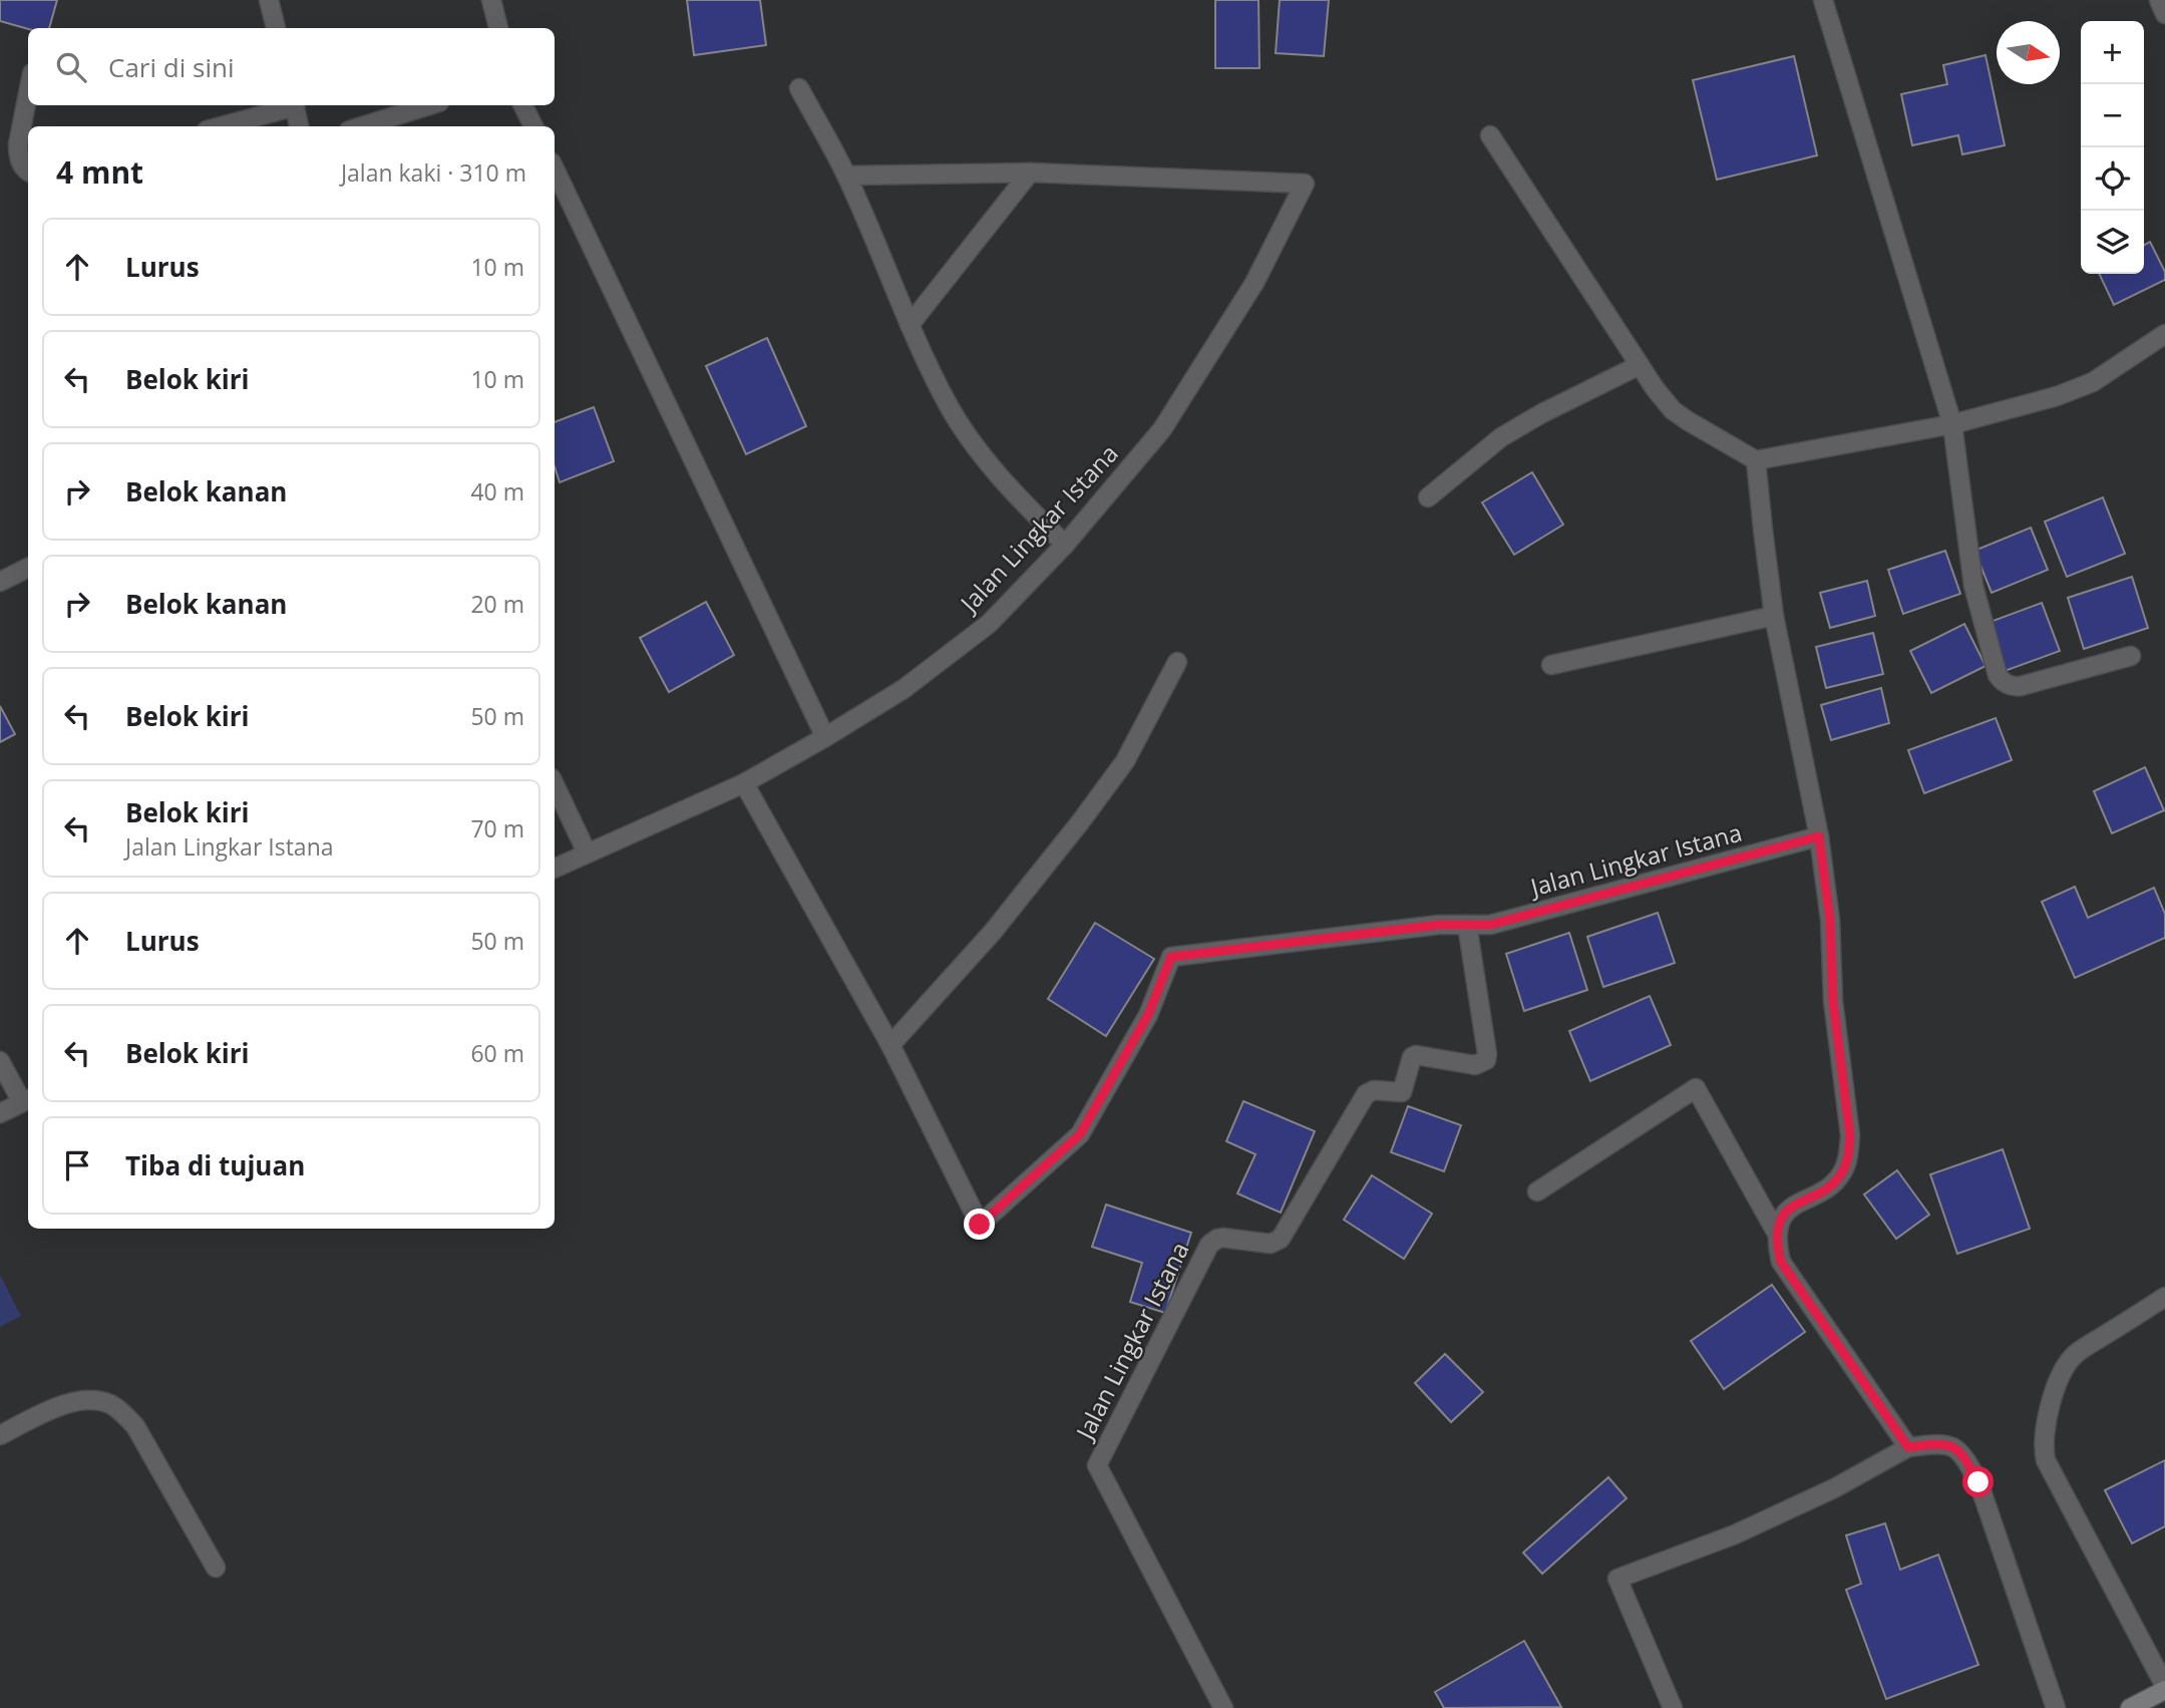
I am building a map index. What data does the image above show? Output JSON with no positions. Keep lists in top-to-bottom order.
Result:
{
  "streets": {
    "street": ["Jalan Lingkar Istana"]
  },
  "north": "right",
  "page": {
    "map_buttons": ["+", "−"],
    "search": "Cari di sini",
    "heading": ["4 mnt", "Jalan kaki · 310 m"],
    "list": [
      ["Lurus", "10 m"],
      ["Belok kiri", "10 m"],
      ["Belok kanan", "40 m"],
      ["Belok kanan", "20 m"],
      ["Belok kiri", "50 m"],
      ["Belok kiri", "Jalan Lingkar Istana", "70 m"],
      ["Lurus", "50 m"],
      ["Belok kiri", "60 m"],
      "Tiba di tujuan"
    ]
  }
}
